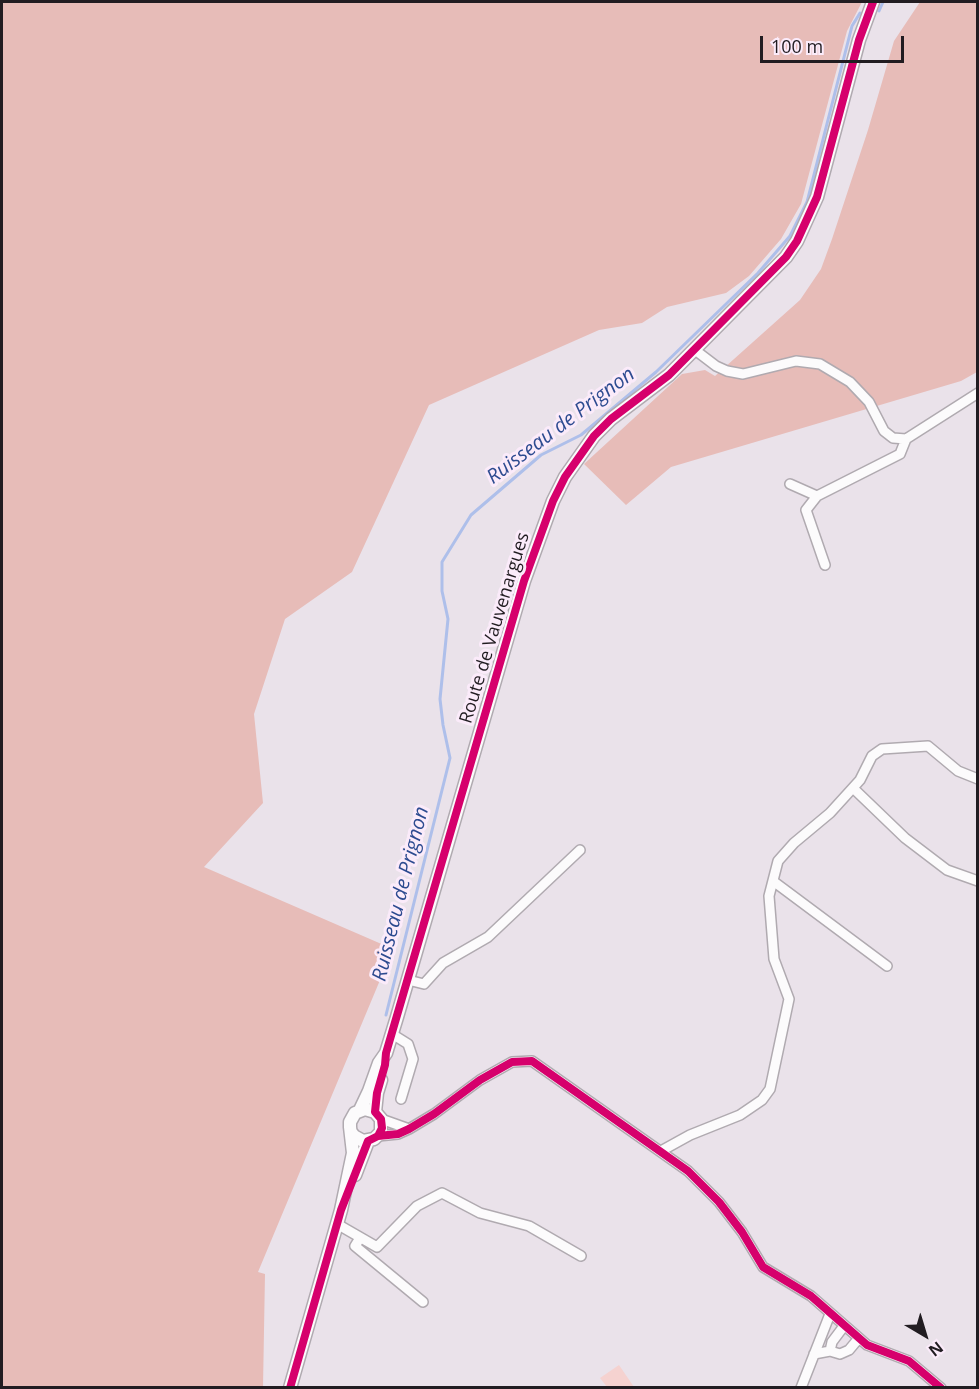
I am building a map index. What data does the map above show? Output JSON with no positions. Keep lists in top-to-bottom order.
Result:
{
  "streets": {
    "main road": ["Route de Vauvenargues"]
  },
  "water": ["Ruisseau de Prignon"],
  "scale_bar": "100 m",
  "north": "bottom right"
}
